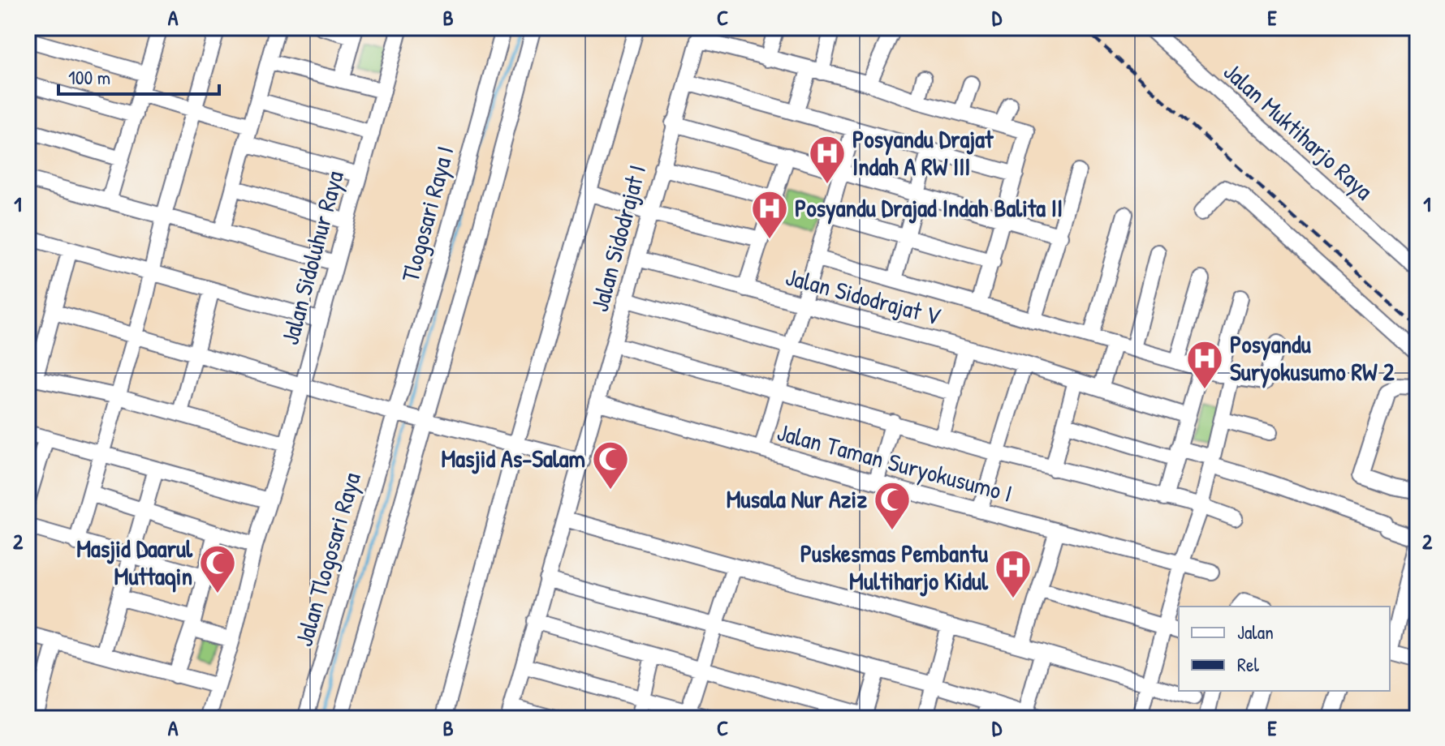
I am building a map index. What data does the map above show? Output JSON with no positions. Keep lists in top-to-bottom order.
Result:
{
  "streets": {
    "street": [
      "Jalan Muktiharjo Raya",
      "Tlogosari Raya I",
      "Jalan Sidodrajat I",
      "Jalan Sidoluhur Raya",
      "Jalan Sidodrajat V",
      "Jalan Taman Suryokusumo I",
      "Jalan Tlogosari Raya"
    ]
  },
  "crossings": [
    ["Tlogosari Raya I", "Jalan Tlogosari Raya"],
    ["Jalan Sidodrajat I", "Jalan Sidodrajat V"],
    ["Jalan Sidodrajat I", "Jalan Taman Suryokusumo I"]
  ],
  "places": {
    "hospital": [
      "Posyandu Drajat Indah A RW III",
      "Posyandu Drajad Indah Balita II",
      "Posyandu Suryokusumo RW 2",
      "Puskesmas Pembantu Multiharjo Kidul"
    ],
    "mosque": ["Masjid As-Salam", "Musala Nur Aziz", "Masjid Daarul Muttaqin"]
  },
  "legend": ["Jalan", "Rel"],
  "scale_bar": "100 m",
  "grid": {
    "columns": [
      "A",
      "B",
      "C",
      "D",
      "E"
    ],
    "rows": ["1", "2"]
  }
}
